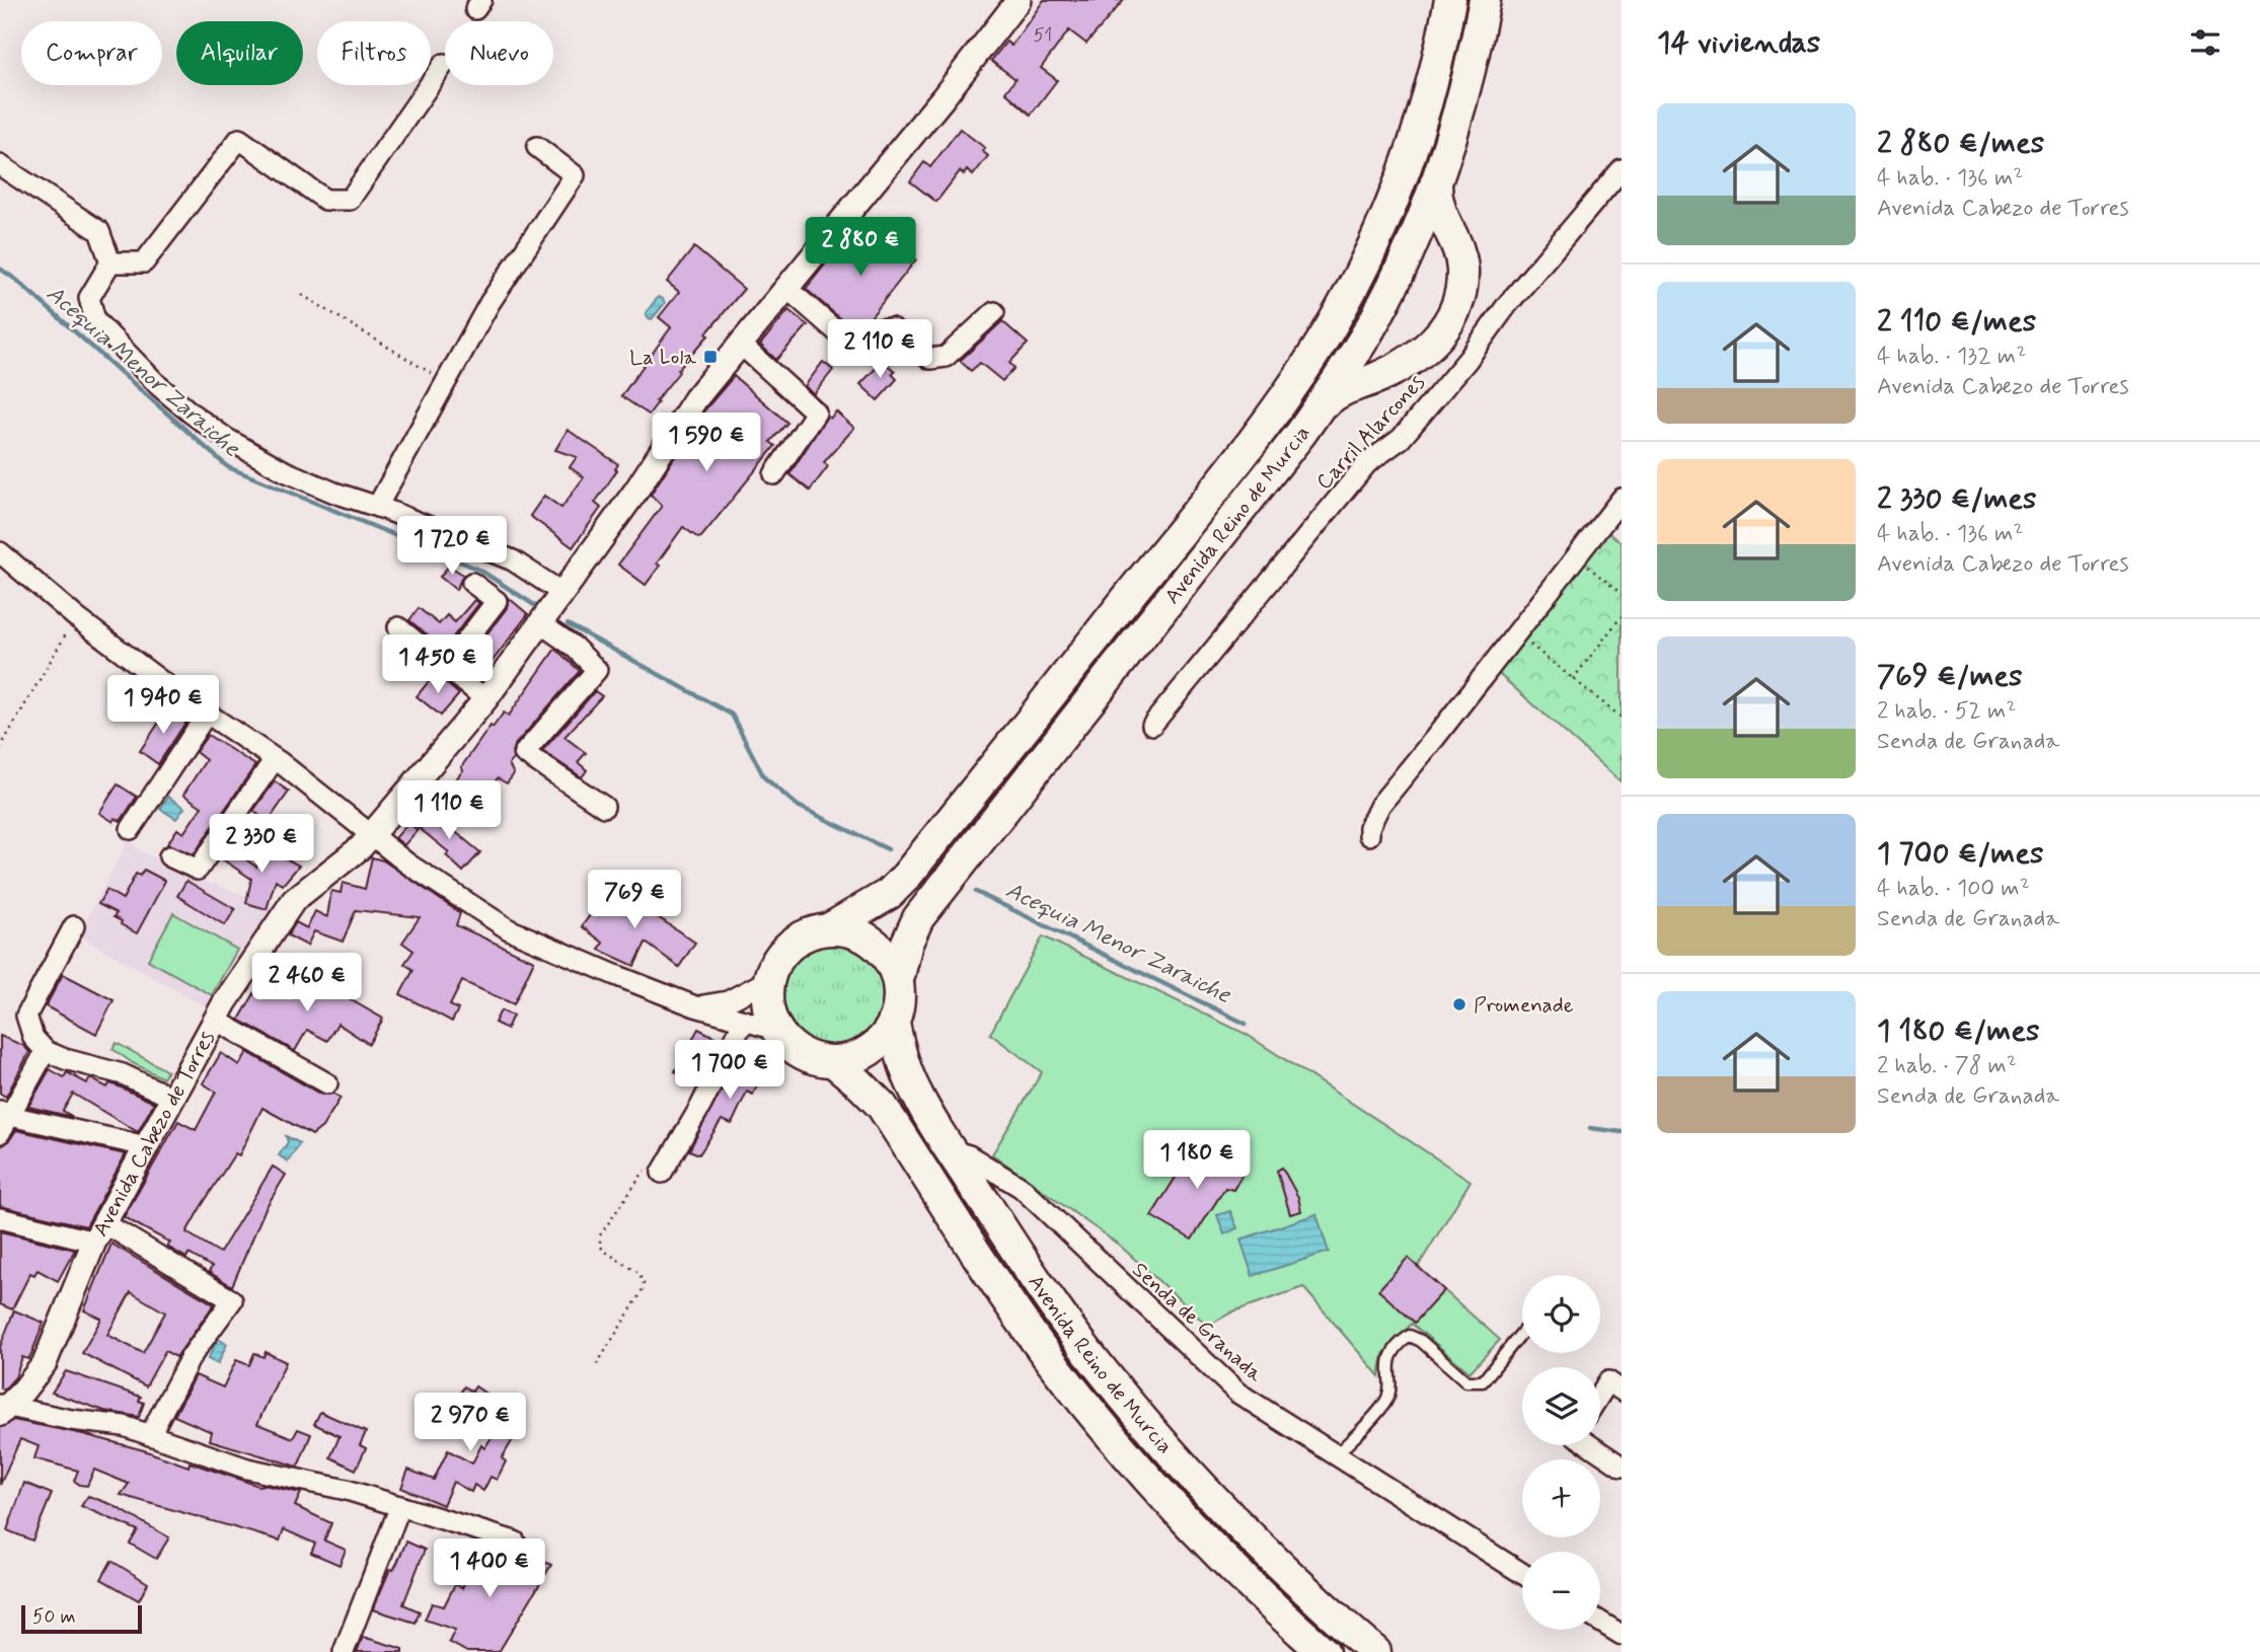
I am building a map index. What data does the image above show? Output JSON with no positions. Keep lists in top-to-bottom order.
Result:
{
  "streets": {
    "main road": ["Avenida Reino de Murcia"],
    "street": ["Carril Alarcones", "Avenida Cabezo de Torres", "Senda de Granada"]
  },
  "crossings": [
    ["Avenida Reino de Murcia", "Senda de Granada"]
  ],
  "water": ["Acequia Menor Zaraiche"],
  "places": {
    "transit": ["La Lola"],
    "other": ["Promenade"]
  },
  "house_numbers": ["51"],
  "scale_bar": "50 m",
  "page": {
    "heading": "14 viviendas",
    "chip": [
      "Comprar",
      "Alquilar",
      "Filtros",
      "Nuevo"
    ],
    "list": [
      {
        "name": "2 880 €/mes",
        "note": "4 hab. · 136 m² · Avenida Cabezo de Torres"
      },
      {
        "name": "2 110 €/mes",
        "note": "4 hab. · 132 m² · Avenida Cabezo de Torres"
      },
      {
        "name": "2 330 €/mes",
        "note": "4 hab. · 136 m² · Avenida Cabezo de Torres"
      },
      {
        "name": "769 €/mes",
        "note": "2 hab. · 52 m² · Senda de Granada"
      },
      {
        "name": "1 700 €/mes",
        "note": "4 hab. · 100 m² · Senda de Granada"
      },
      {
        "name": "1 180 €/mes",
        "note": "2 hab. · 78 m² · Senda de Granada"
      }
    ],
    "price": [
      "2 880 €",
      "2 110 €",
      "1 590 €",
      "1 720 €",
      "1 450 €",
      "1 940 €",
      "1 110 €",
      "2 330 €",
      "769 €",
      "2 460 €",
      "1 700 €",
      "1 180 €",
      "2 970 €",
      "1 400 €"
    ],
    "map_buttons": ["+", "−"],
    "scale": "50 m"
  }
}
